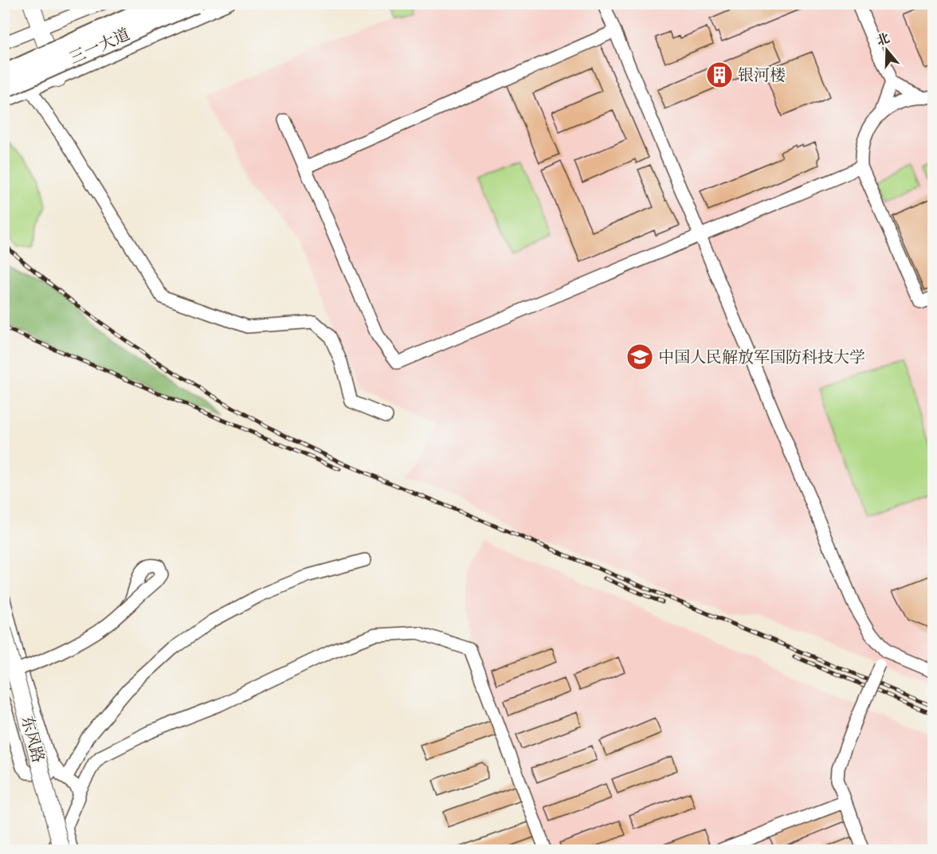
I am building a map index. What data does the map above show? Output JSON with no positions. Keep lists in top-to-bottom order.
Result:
{
  "streets": {
    "highway": ["三一大道"],
    "main road": ["东风路"]
  },
  "places": {
    "building": ["银河楼"],
    "school or university": ["中国人民解放军国防科技大学"]
  },
  "north": "top"
}
